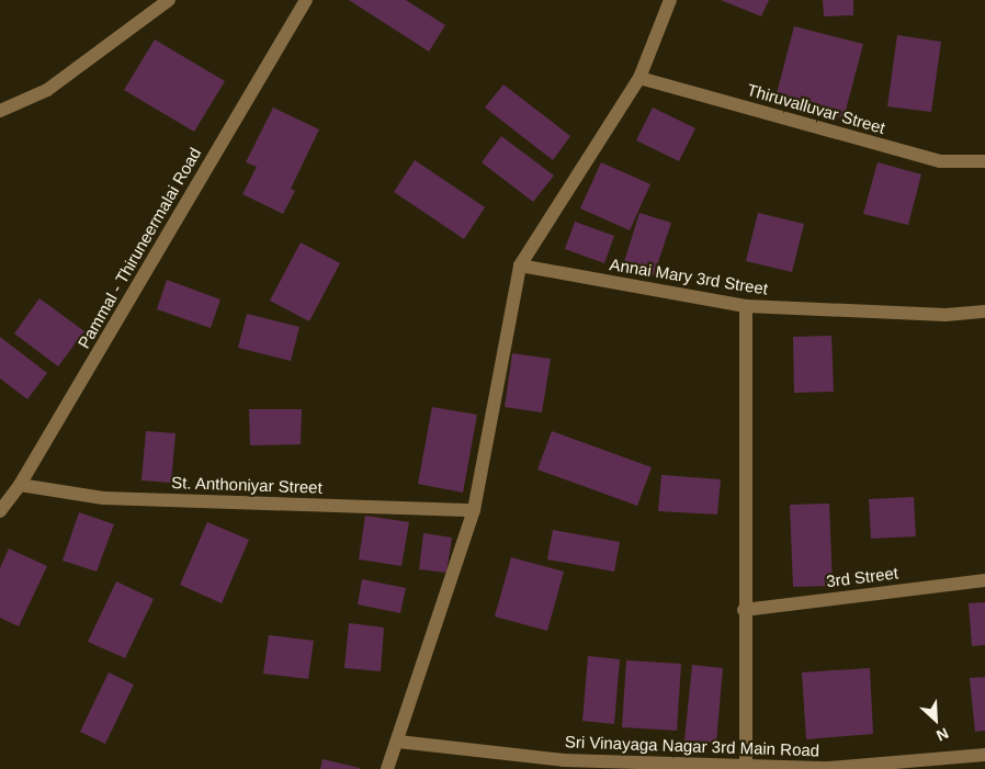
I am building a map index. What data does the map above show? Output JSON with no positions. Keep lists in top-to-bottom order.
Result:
{
  "streets": {
    "street": [
      "Thiruvalluvar Street",
      "Pammal - Thiruneermalai Road",
      "Annai Mary 3rd Street",
      "St. Anthoniyar Street",
      "3rd Street",
      "Sri Vinayaga Nagar 3rd Main Road"
    ]
  },
  "crossings": [
    ["Pammal - Thiruneermalai Road", "St. Anthoniyar Street"]
  ],
  "north": "bottom right"
}
